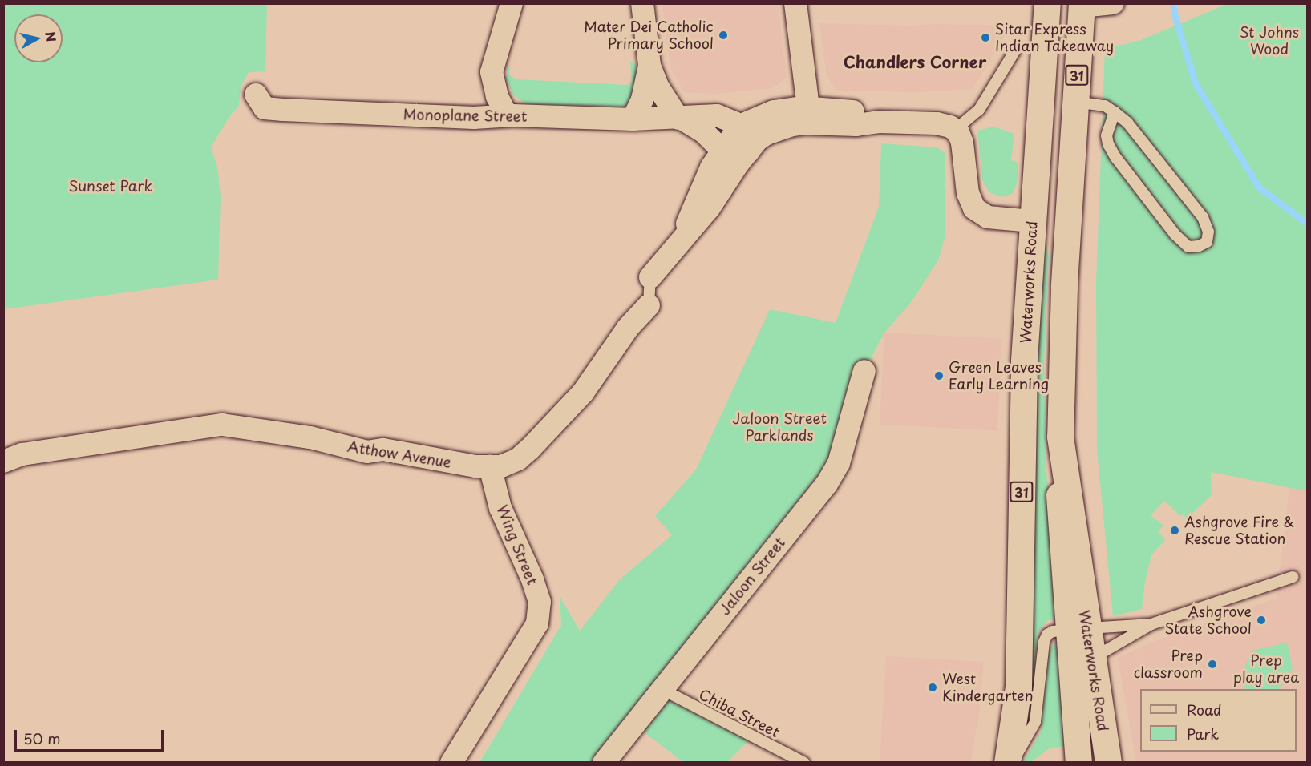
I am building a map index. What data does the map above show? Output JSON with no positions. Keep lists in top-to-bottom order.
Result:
{
  "streets": {
    "main road": ["31", "Waterworks Road"],
    "street": [
      "Monoplane Street",
      "Atthow Avenue",
      "Wing Street",
      "Jaloon Street"
    ],
    "lane": ["Chiba Street"]
  },
  "crossings": [
    ["Atthow Avenue", "Wing Street"],
    ["Jaloon Street", "Chiba Street"]
  ],
  "districts": ["Chandlers Corner"],
  "parks": [
    "St Johns Wood",
    "Sunset Park",
    "Jaloon Street Parklands",
    "Prep play area"
  ],
  "places": [
    "Mater Dei Catholic Primary School",
    "Sitar Express Indian Takeaway",
    "Green Leaves Early Learning",
    "Ashgrove Fire & Rescue Station",
    "Ashgrove State School",
    "Prep classroom",
    "West Kindergarten"
  ],
  "legend": ["Road", "Park"],
  "scale_bar": "50 m",
  "north": "right"
}
